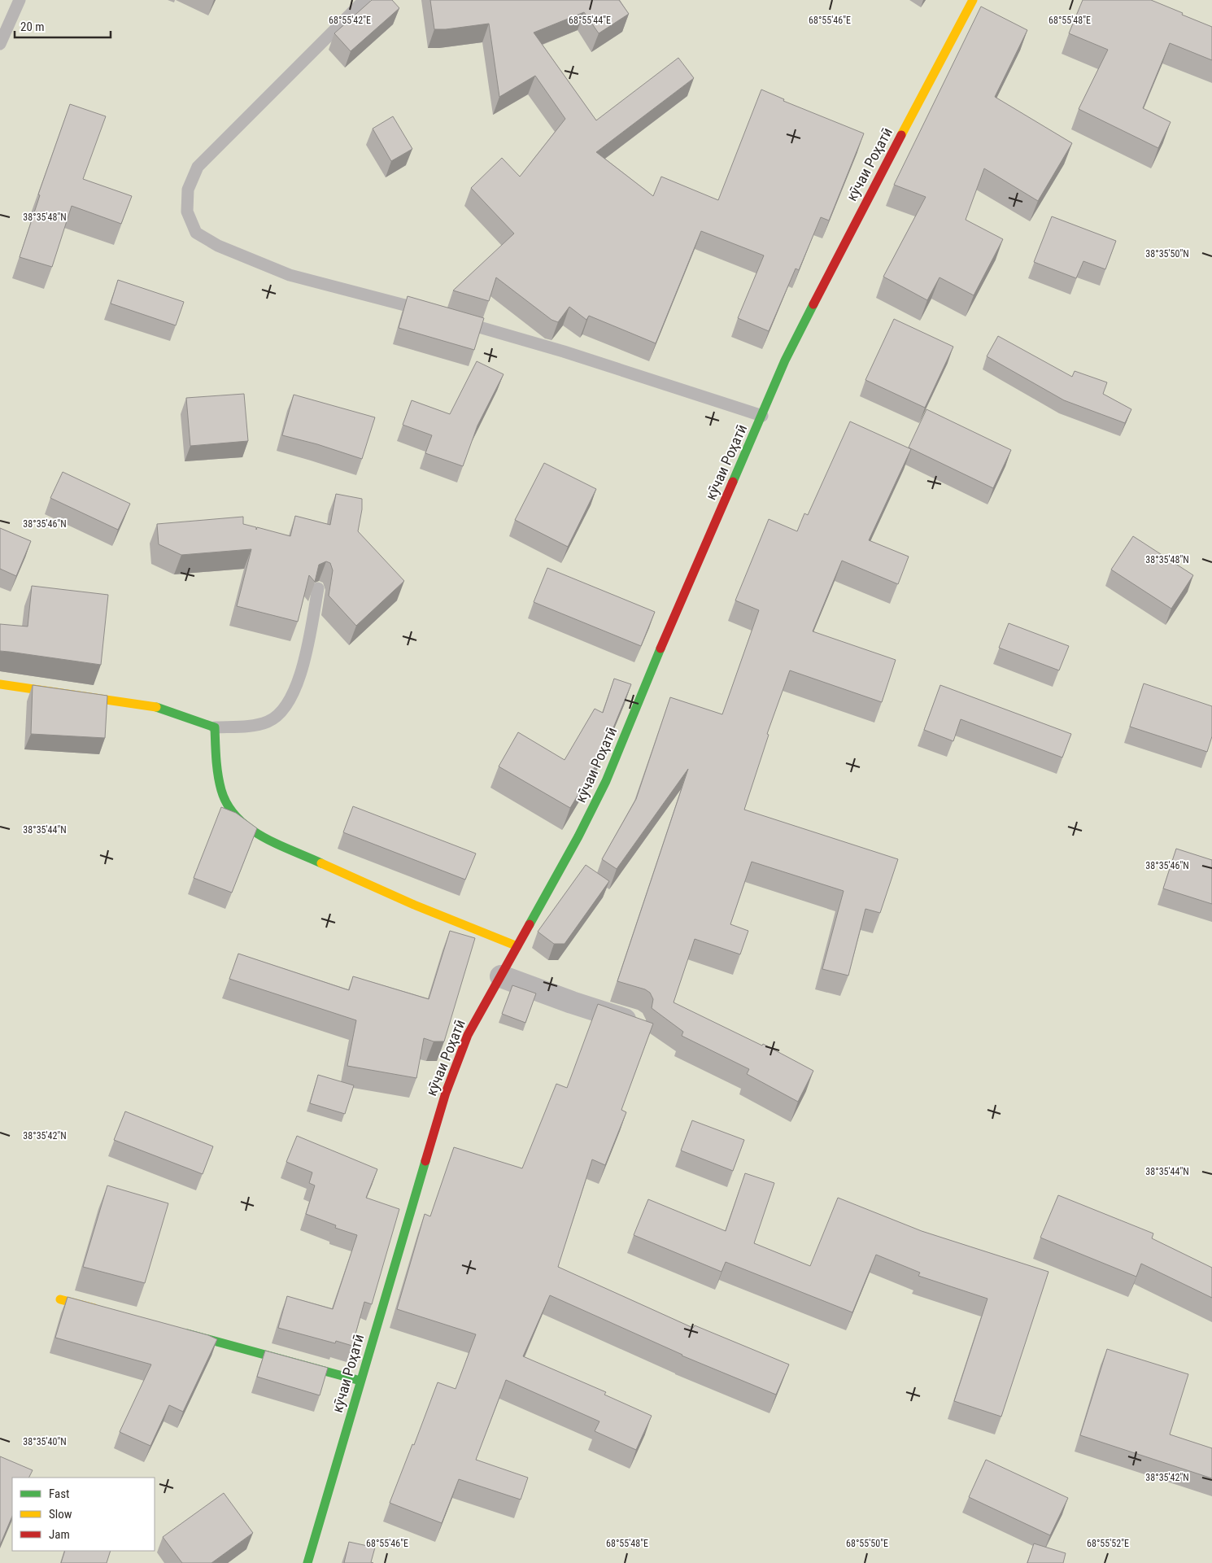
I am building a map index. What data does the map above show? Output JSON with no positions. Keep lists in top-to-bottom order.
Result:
{
  "streets": {
    "street": ["кӯчаи Роҳатӣ"]
  },
  "legend": ["Fast", "Slow", "Jam"],
  "scale_bar": "20 m",
  "coordinates": [
    "68°55'42\"E",
    "68°55'44\"E",
    "68°55'46\"E",
    "68°55'48\"E",
    "38°35'48\"N",
    "38°35'50\"N",
    "38°35'46\"N",
    "38°35'44\"N",
    "38°35'42\"N",
    "38°35'40\"N",
    "68°55'50\"E",
    "68°55'52\"E"
  ]
}
